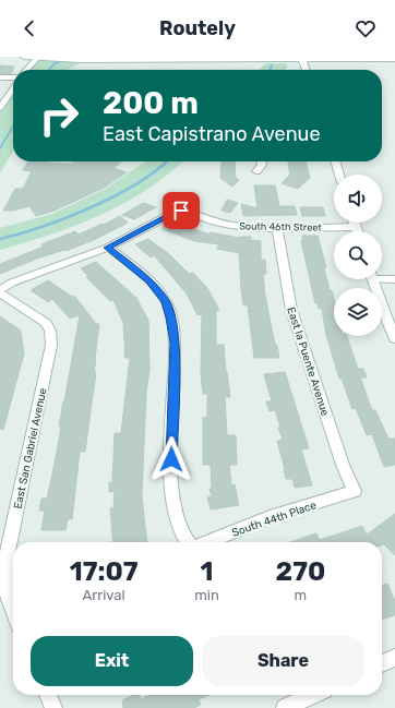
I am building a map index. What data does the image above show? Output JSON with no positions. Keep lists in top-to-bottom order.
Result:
{
  "streets": {
    "street": [
      "South 46th Street",
      "East la Puente Avenue",
      "East San Gabriel Avenue",
      "South 44th Place"
    ]
  },
  "crossings": [
    ["South 46th Street", "East la Puente Avenue"],
    ["East la Puente Avenue", "South 44th Place"]
  ],
  "page": {
    "header": "Routely",
    "turn": ["200 m", "East Capistrano Avenue"],
    "eta": [
      "17:07",
      "Arrival",
      "1",
      "min",
      "270",
      "m"
    ],
    "buttons": ["Exit", "Share"]
  }
}
